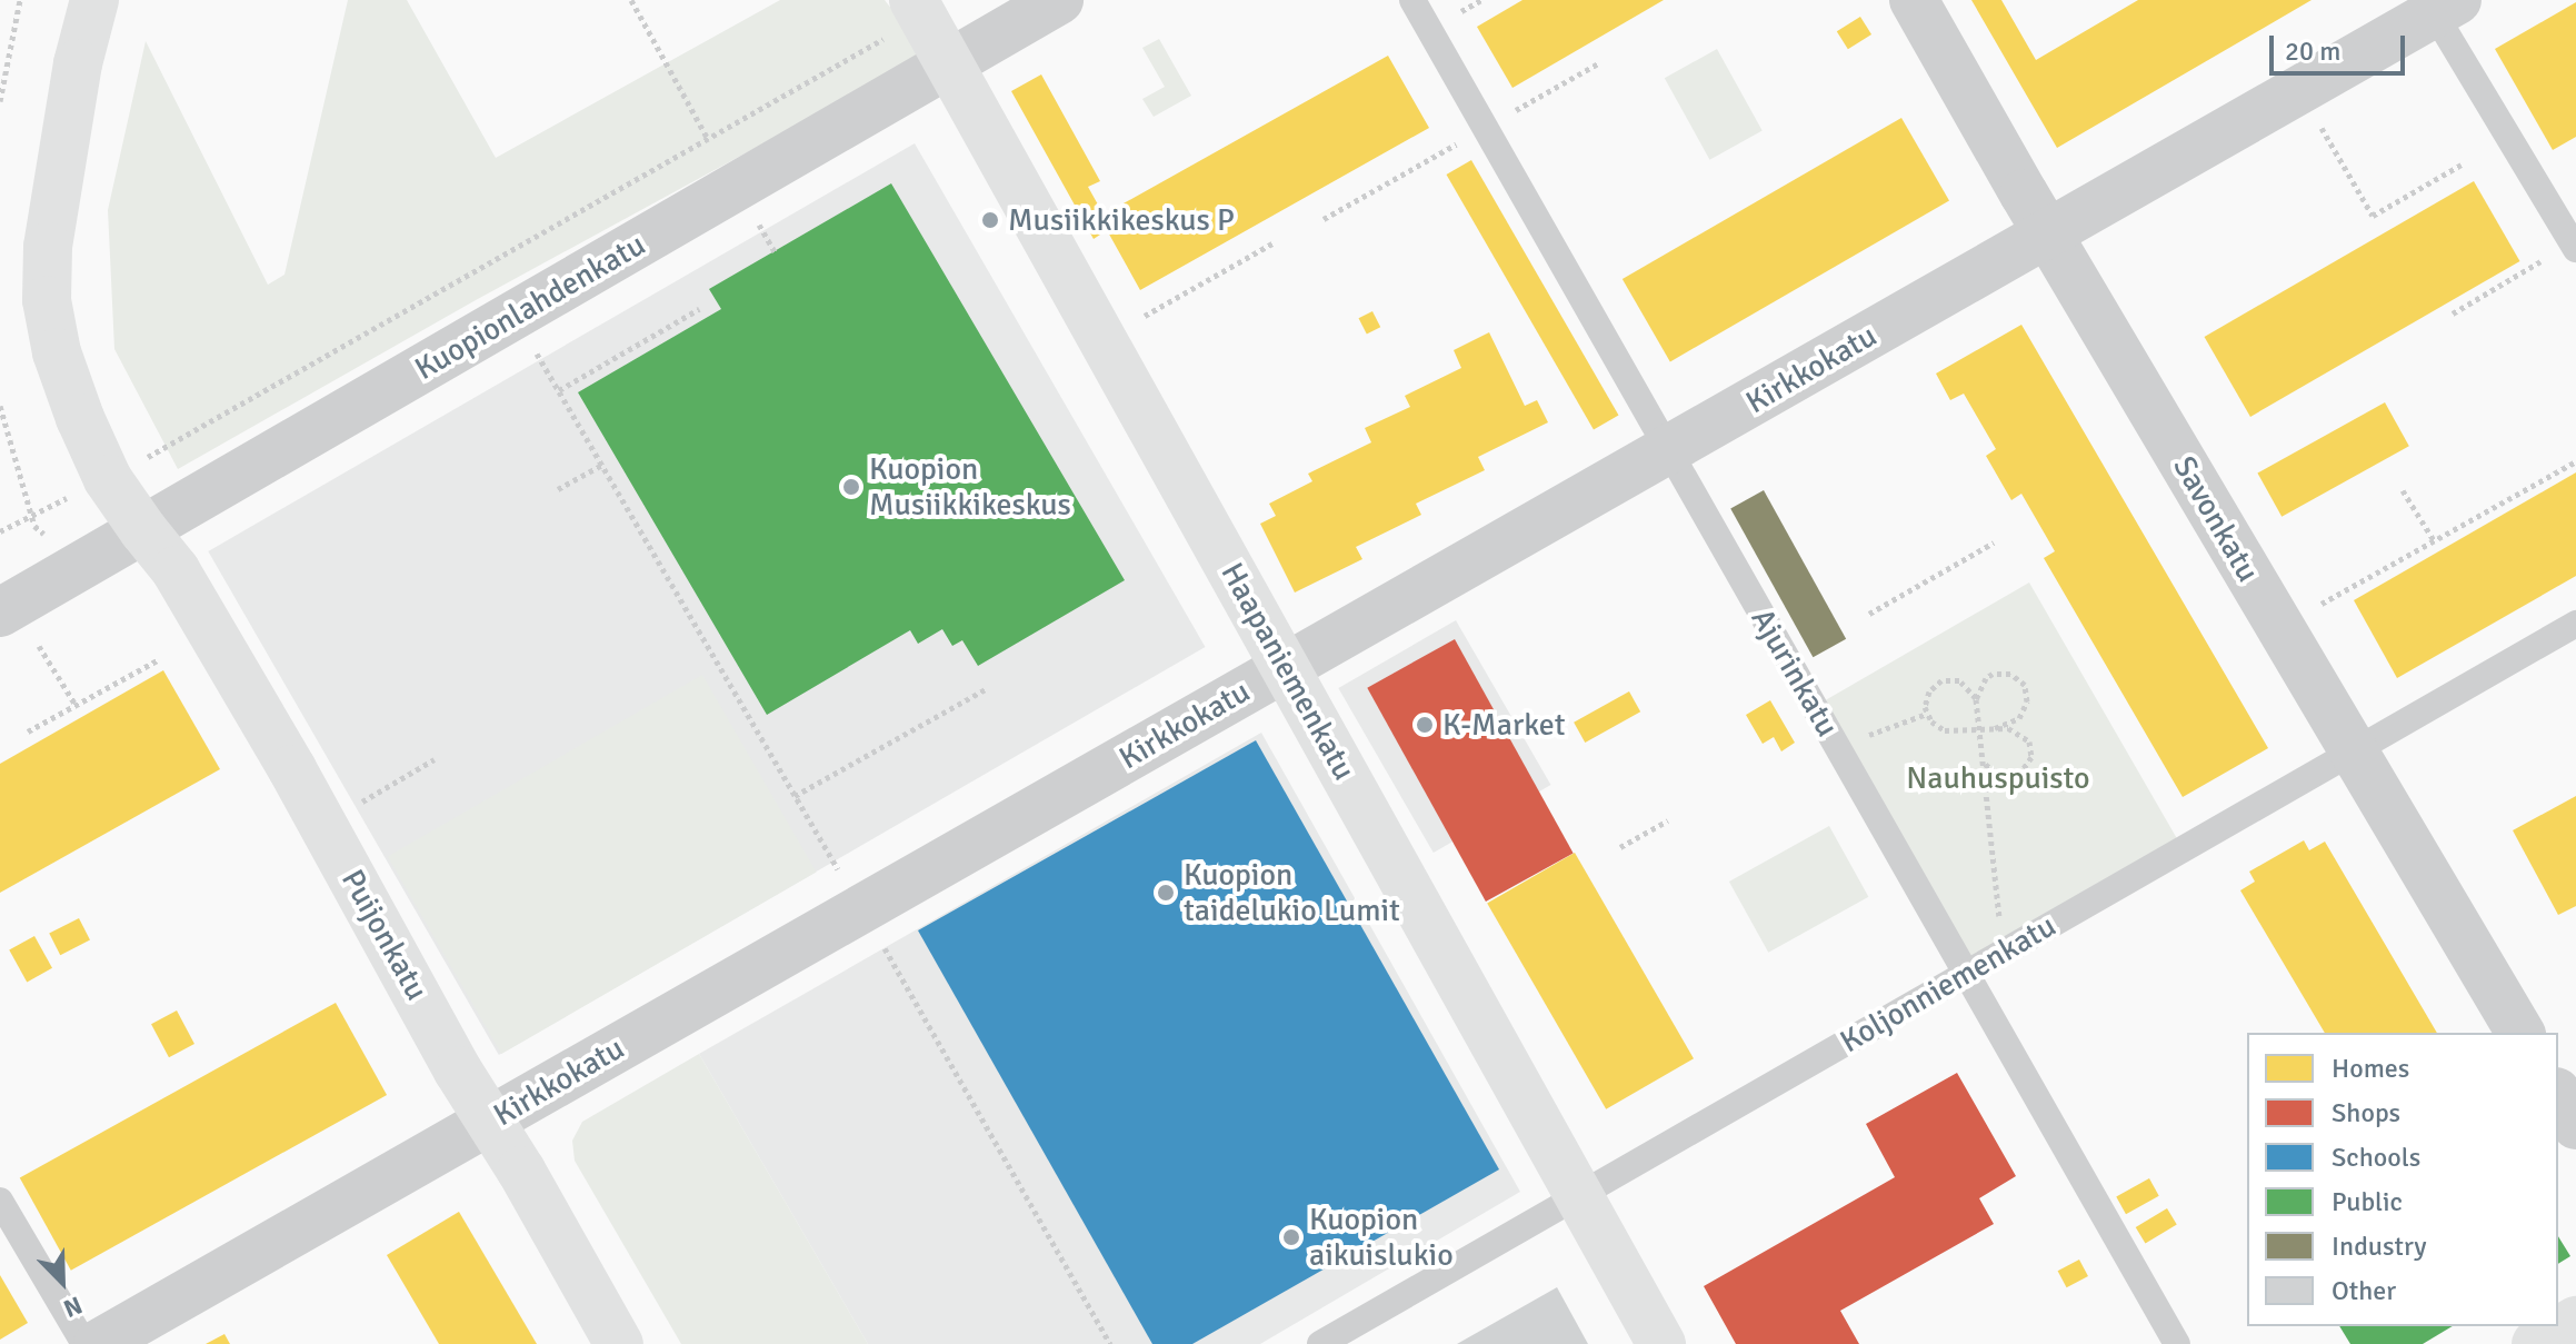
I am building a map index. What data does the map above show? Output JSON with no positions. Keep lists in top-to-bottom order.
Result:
{
  "streets": {
    "main road": ["Haapaniemenkatu", "Puijonkatu"],
    "street": ["Kuopionlahdenkatu", "Kirkkokatu", "Savonkatu"],
    "lane": ["Ajurinkatu", "Koljonniemenkatu"]
  },
  "crossings": [
    ["Kuopionlahdenkatu", "Haapaniemenkatu"],
    ["Kuopionlahdenkatu", "Puijonkatu"],
    ["Kirkkokatu", "Savonkatu"],
    ["Kirkkokatu", "Haapaniemenkatu"],
    ["Kirkkokatu", "Ajurinkatu"],
    ["Kirkkokatu", "Puijonkatu"],
    ["Savonkatu", "Koljonniemenkatu"],
    ["Haapaniemenkatu", "Koljonniemenkatu"],
    ["Ajurinkatu", "Koljonniemenkatu"]
  ],
  "parks": ["Nauhuspuisto"],
  "places": [
    "Musiikkikeskus P",
    "Kuopion Musiikkikeskus",
    "K-Market",
    "Kuopion taidelukio Lumit",
    "Kuopion aikuislukio"
  ],
  "legend": [
    "Homes",
    "Shops",
    "Schools",
    "Public",
    "Industry",
    "Other"
  ],
  "scale_bar": "20 m",
  "north": "bottom right"
}
